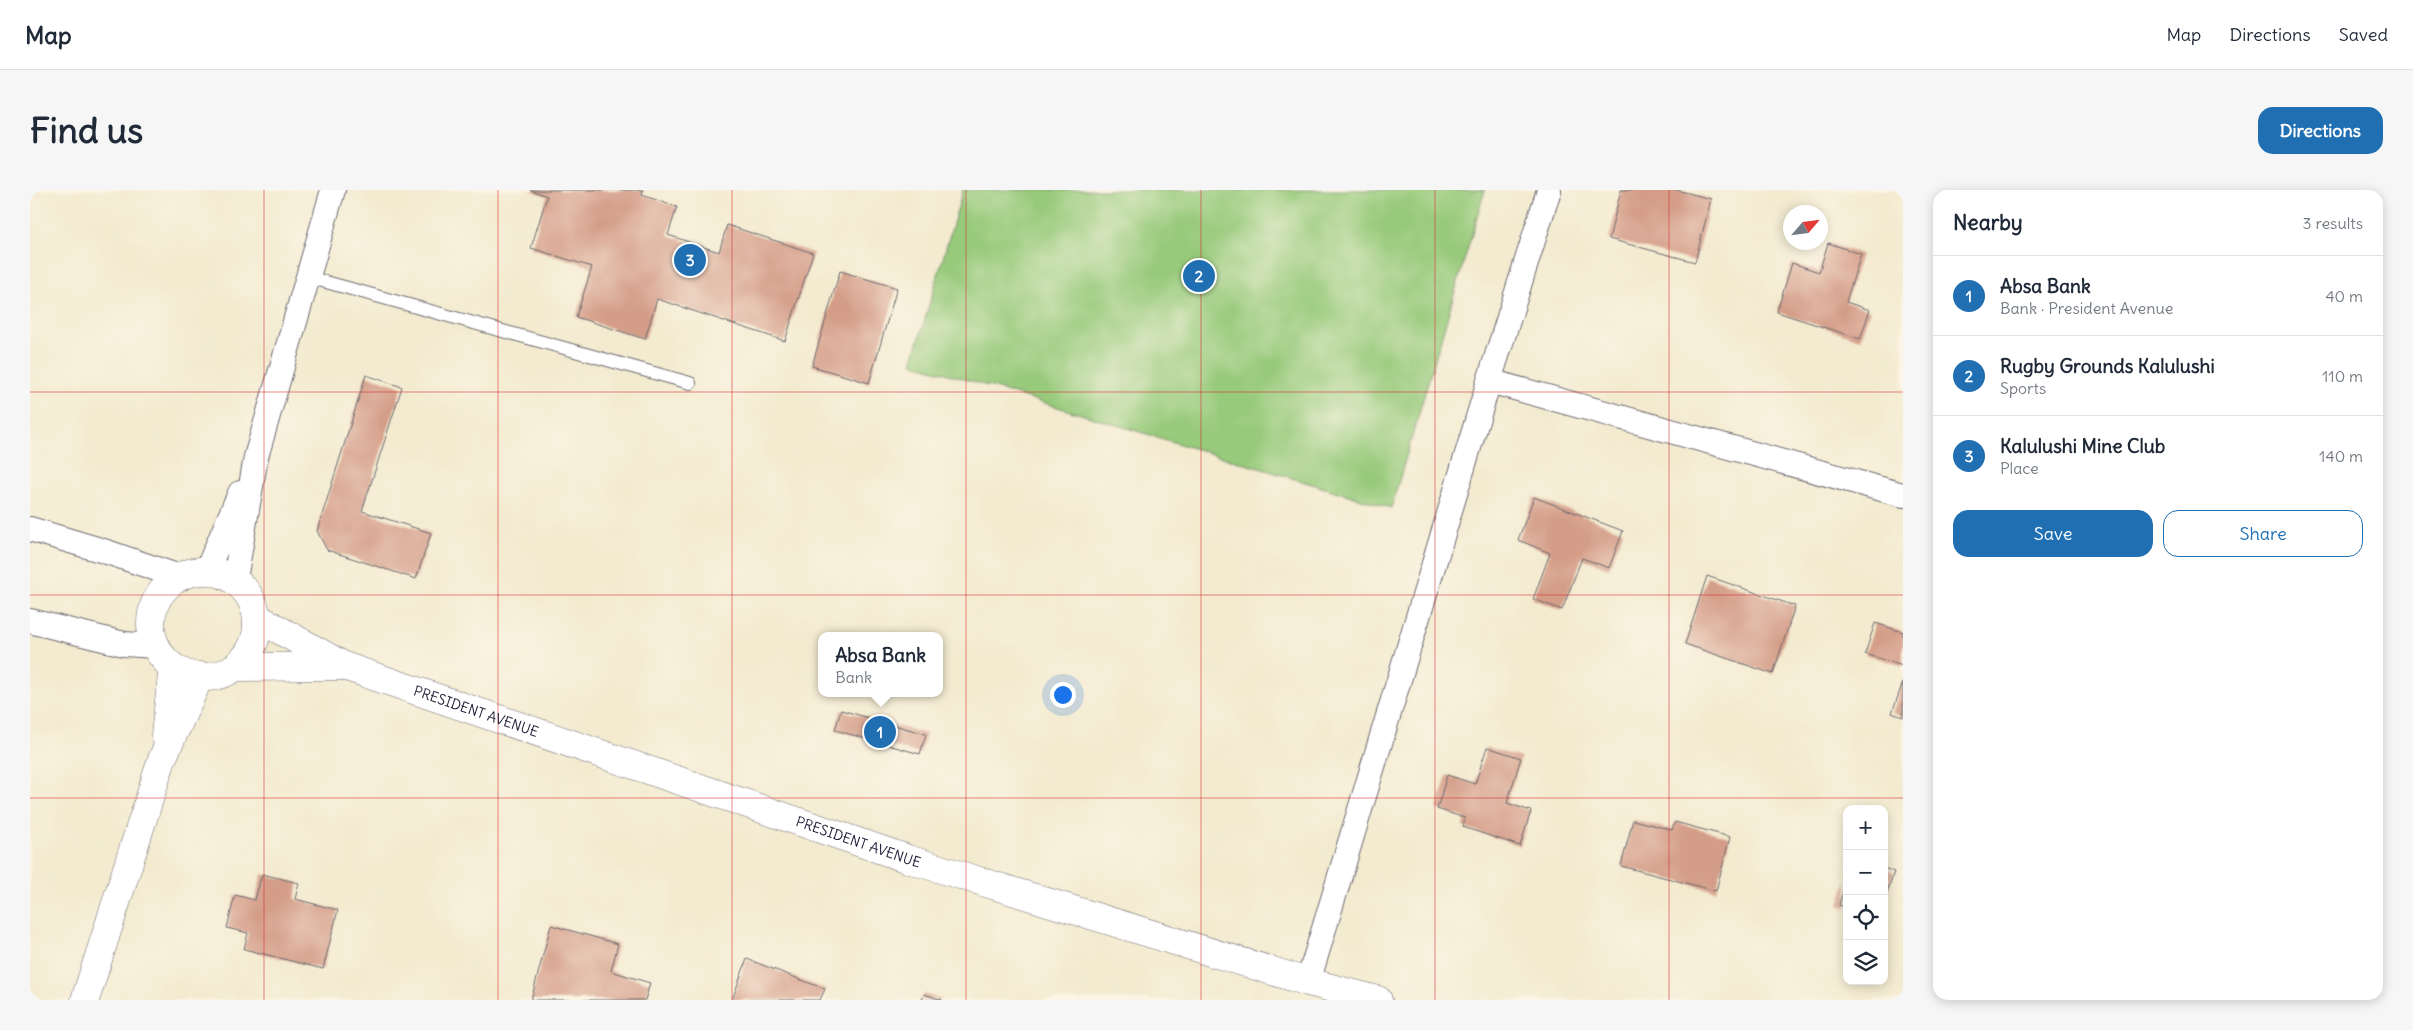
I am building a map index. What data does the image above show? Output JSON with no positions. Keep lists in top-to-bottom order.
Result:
{
  "streets": {
    "street": ["PRESIDENT AVENUE"]
  },
  "north": "top right",
  "page": {
    "header": "Map",
    "nav": ["Map", "Directions", "Saved"],
    "buttons": [
      "Directions",
      ["Save", "Share"]
    ],
    "title": "Find us",
    "heading": ["Nearby", "3 results"],
    "pins": ["3", "2", "1"],
    "list": [
      {
        "mark": "1",
        "name": "Absa Bank",
        "note": "Bank · President Avenue",
        "value": "40 m"
      },
      {
        "mark": "2",
        "name": "Rugby Grounds Kalulushi",
        "note": "Sports",
        "value": "110 m"
      },
      {
        "mark": "3",
        "name": "Kalulushi Mine Club",
        "note": "Place",
        "value": "140 m"
      }
    ],
    "popup": ["Absa Bank", "Bank"],
    "map_buttons": ["+", "−"]
  }
}
